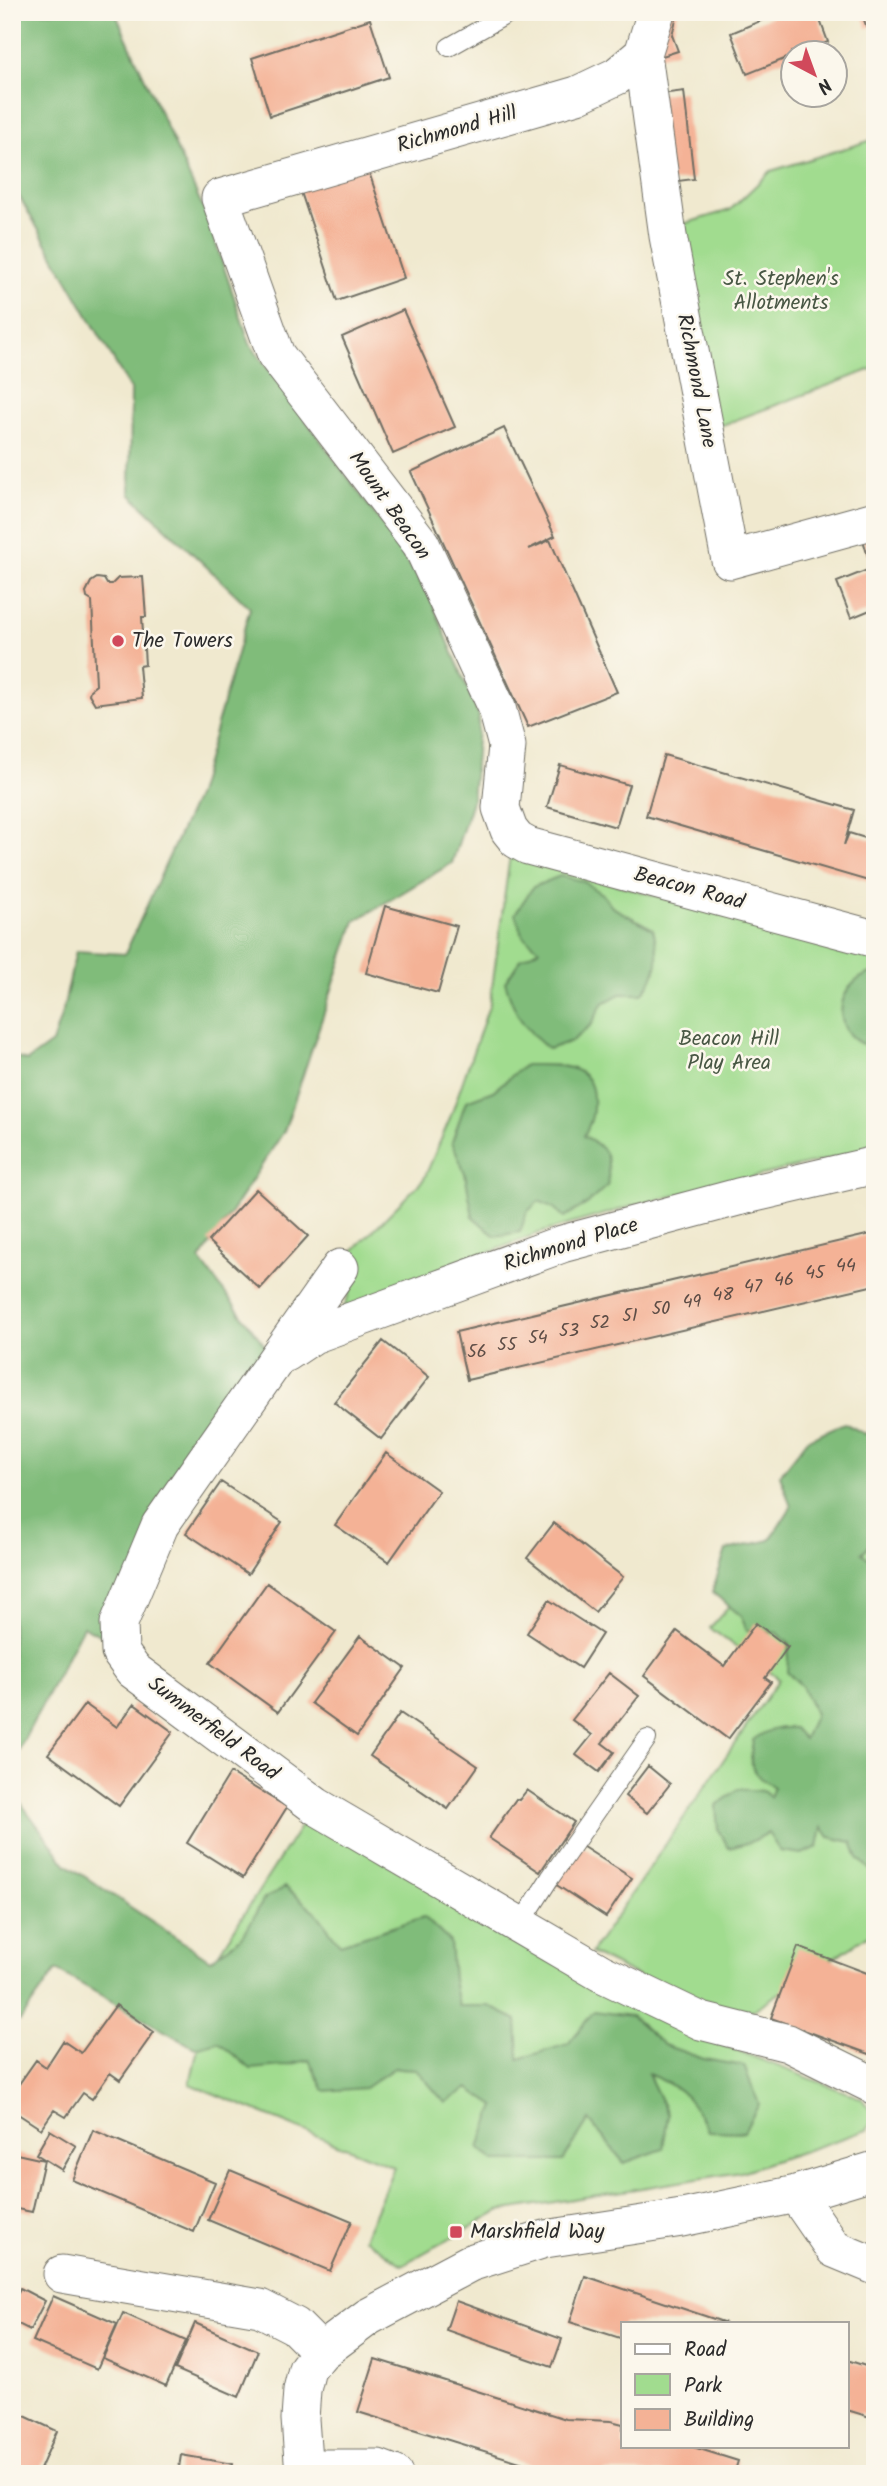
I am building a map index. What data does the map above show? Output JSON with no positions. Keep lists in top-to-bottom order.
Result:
{
  "streets": {
    "street": [
      "Richmond Hill",
      "Richmond Lane",
      "Mount Beacon",
      "Beacon Road",
      "Richmond Place",
      "Summerfield Road"
    ]
  },
  "crossings": [
    ["Richmond Hill", "Richmond Lane"],
    ["Richmond Hill", "Mount Beacon"],
    ["Mount Beacon", "Beacon Road"],
    ["Richmond Place", "Summerfield Road"]
  ],
  "parks": ["St. Stephen's Allotments", "Beacon Hill Play Area"],
  "places": {
    "other": ["The Towers"],
    "transit": ["Marshfield Way"]
  },
  "house_numbers": [
    "44",
    "45",
    "46",
    "47",
    "48",
    "49",
    "50",
    "51",
    "52",
    "53",
    "54",
    "55",
    "56"
  ],
  "legend": ["Road", "Park", "Building"],
  "north": "bottom right"
}
